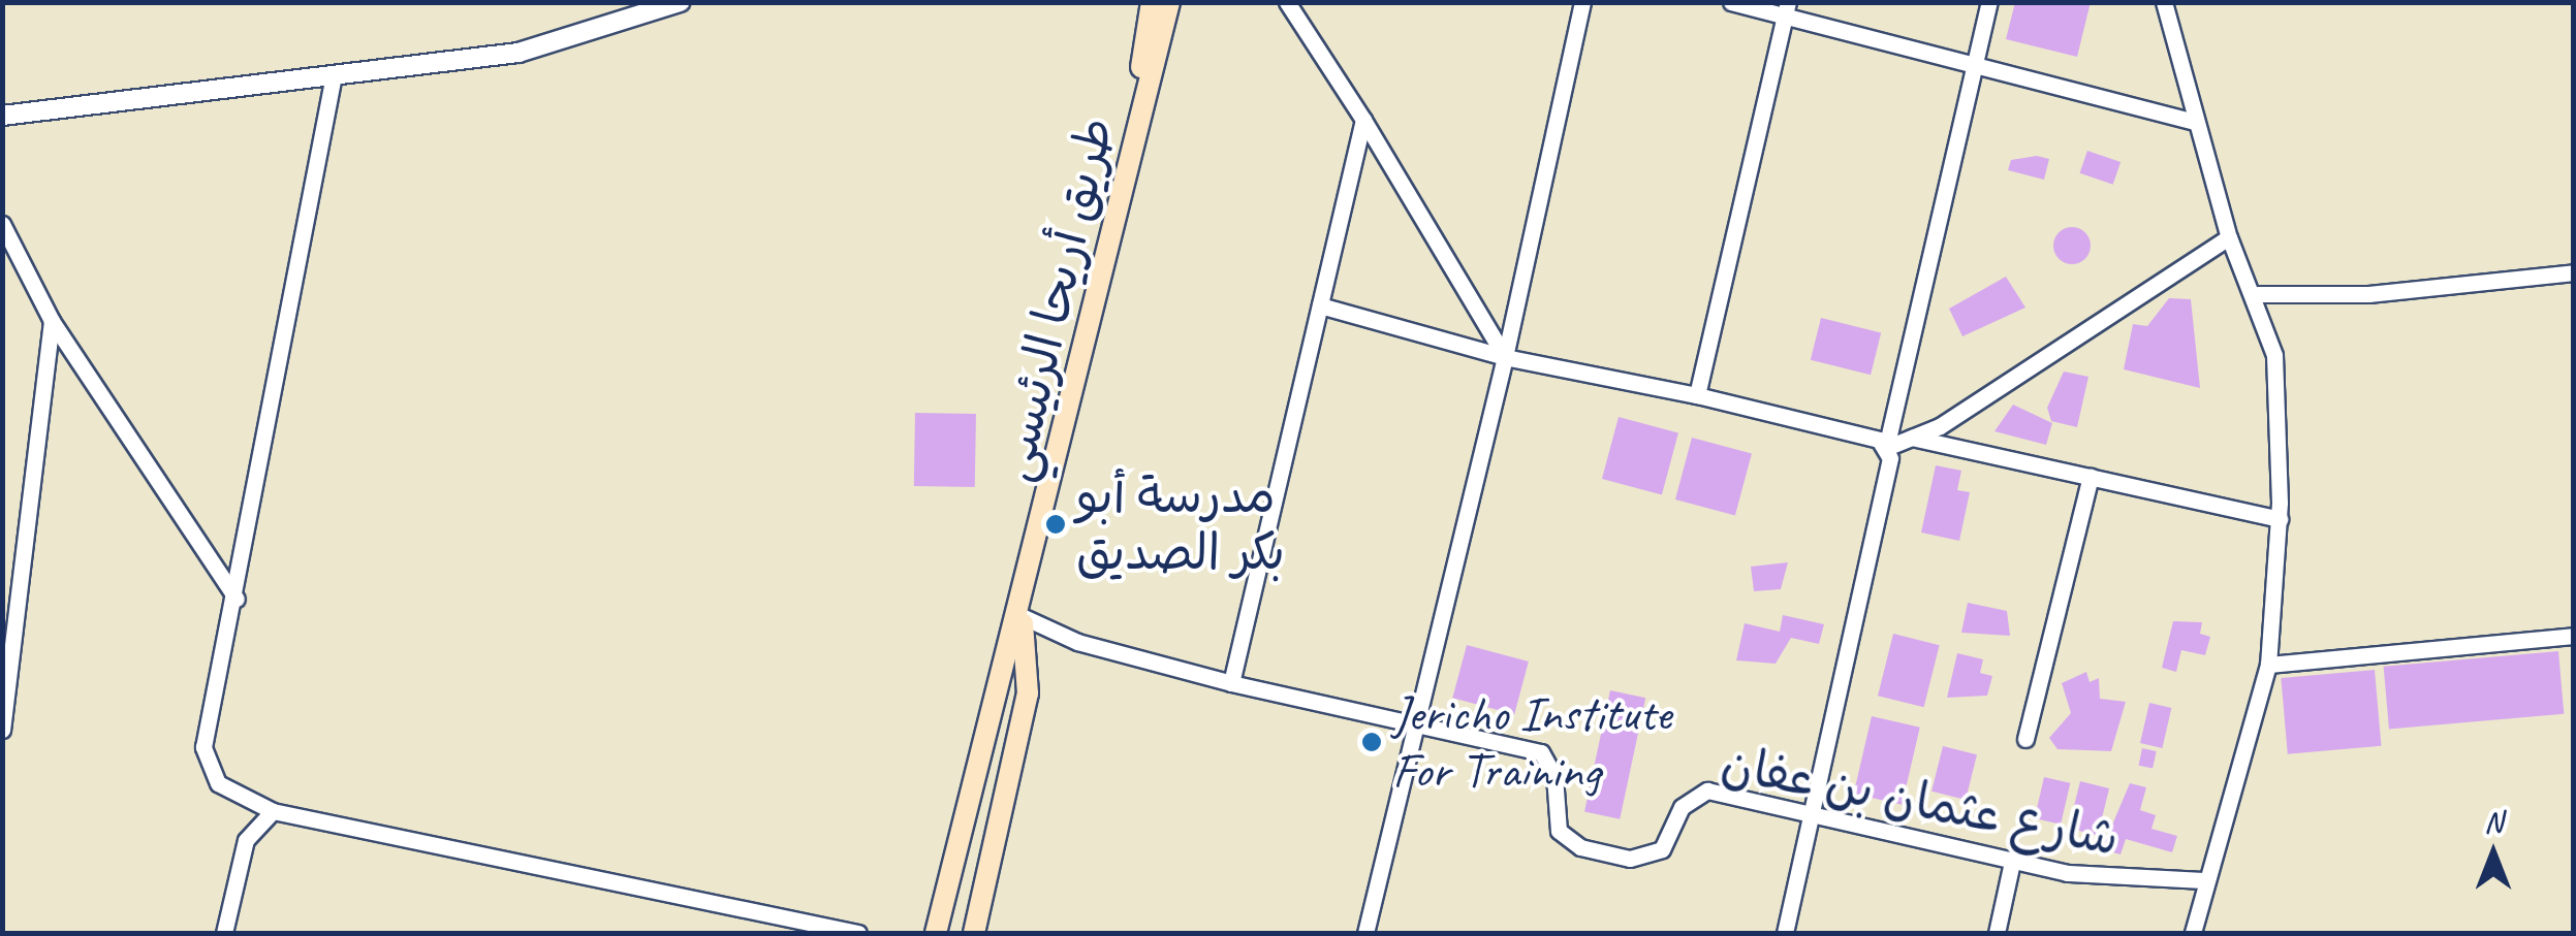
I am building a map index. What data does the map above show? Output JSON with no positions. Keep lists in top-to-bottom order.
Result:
{
  "streets": {
    "main road": ["طريق أريحا الرئيسي"],
    "street": ["شارع عثمان بن عفان"]
  },
  "places": ["مدرسة أبو بكر الصديق", "Jericho Institute For Training"],
  "north": "top"
}
